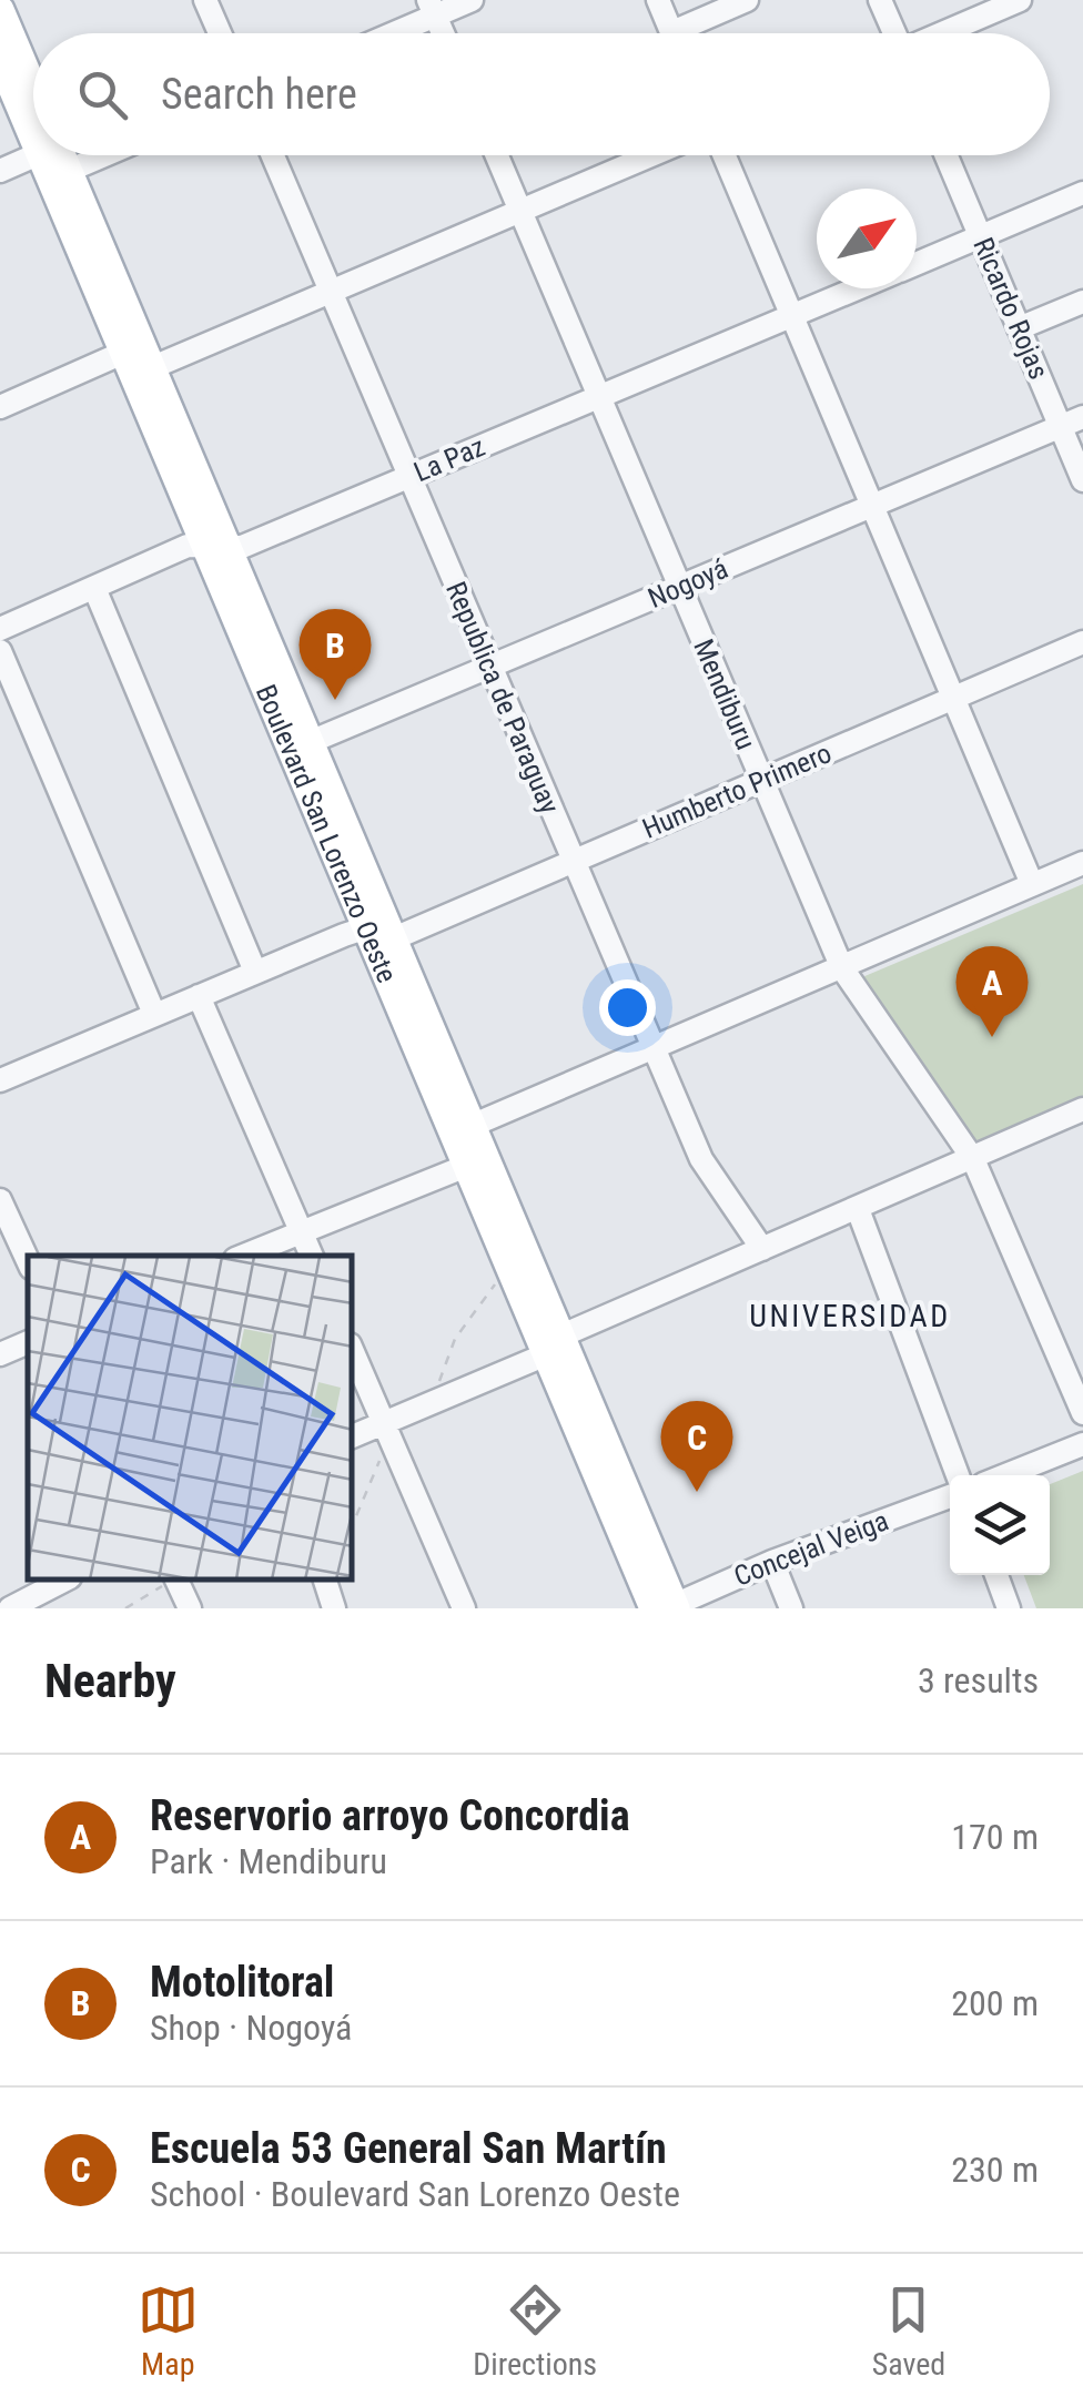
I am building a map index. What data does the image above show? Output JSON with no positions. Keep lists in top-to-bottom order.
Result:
{
  "streets": {
    "main road": ["Boulevard San Lorenzo Oeste"],
    "street": [
      "Ricardo Rojas",
      "La Paz",
      "Nogoyá",
      "Mendiburu",
      "Republica de Paraguay",
      "Humberto Primero",
      "Concejal Veiga"
    ]
  },
  "crossings": [
    ["Ricardo Rojas", "La Paz"],
    ["Ricardo Rojas", "Nogoyá"],
    ["La Paz", "Mendiburu"],
    ["La Paz", "Republica de Paraguay"],
    ["La Paz", "Boulevard San Lorenzo Oeste"],
    ["Nogoyá", "Mendiburu"],
    ["Nogoyá", "Republica de Paraguay"],
    ["Nogoyá", "Boulevard San Lorenzo Oeste"],
    ["Mendiburu", "Humberto Primero"],
    ["Republica de Paraguay", "Humberto Primero"],
    ["Humberto Primero", "Boulevard San Lorenzo Oeste"],
    ["Boulevard San Lorenzo Oeste", "Concejal Veiga"]
  ],
  "districts": ["UNIVERSIDAD"],
  "north": "top right",
  "page": {
    "search": "Search here",
    "pins": ["B", "A", "C"],
    "heading": ["Nearby", "3 results"],
    "list": [
      {
        "mark": "A",
        "name": "Reservorio arroyo Concordia",
        "note": "Park · Mendiburu",
        "value": "170 m"
      },
      {
        "mark": "B",
        "name": "Motolitoral",
        "note": "Shop · Nogoyá",
        "value": "200 m"
      },
      {
        "mark": "C",
        "name": "Escuela 53 General San Martín",
        "note": "School · Boulevard San Lorenzo Oeste",
        "value": "230 m"
      }
    ],
    "nav": ["Map", "Directions", "Saved"]
  }
}
